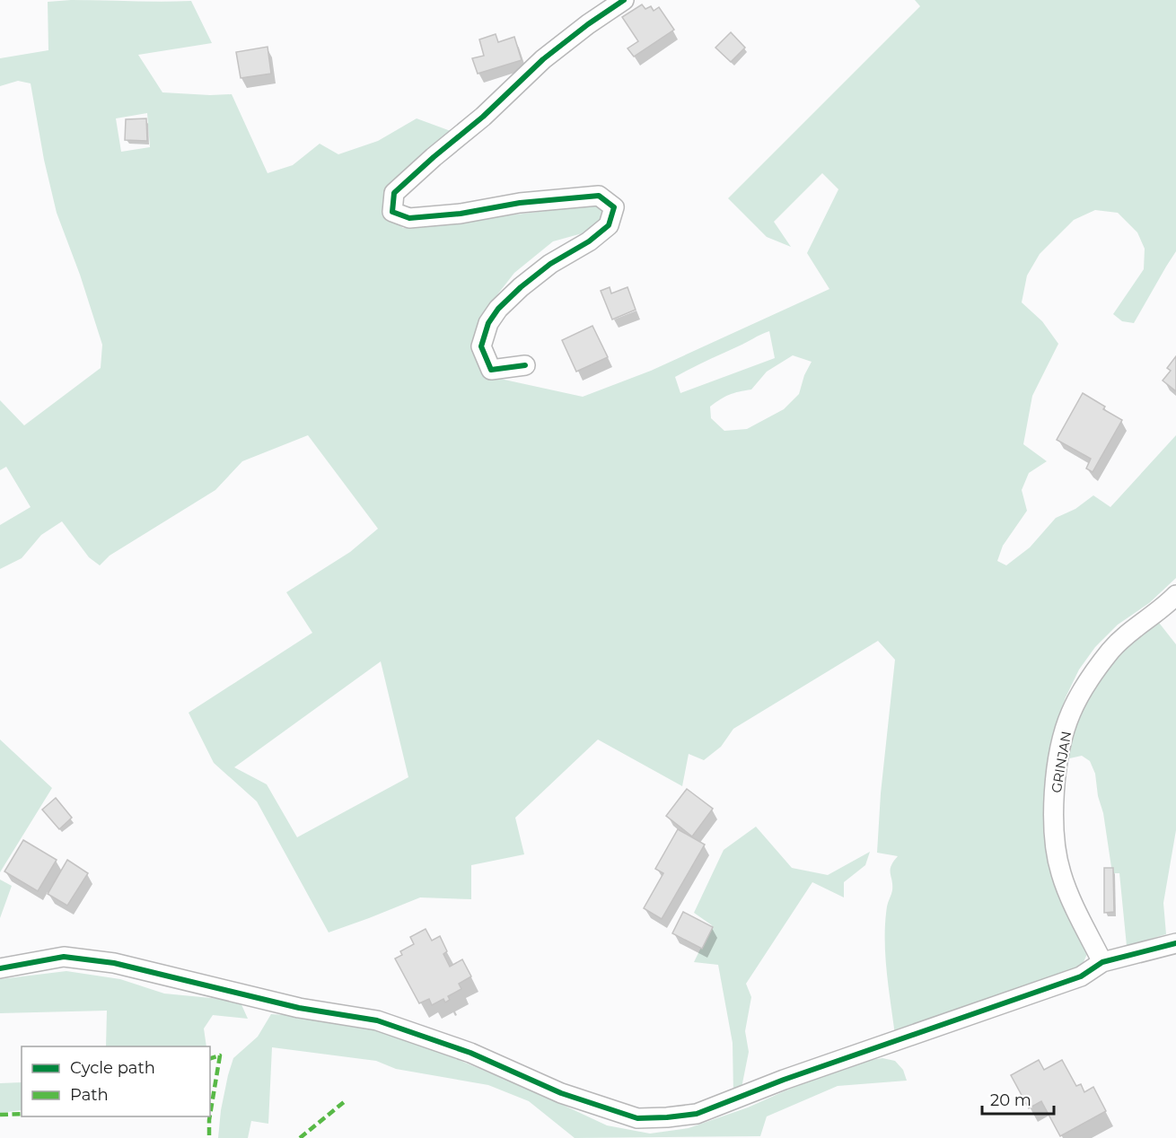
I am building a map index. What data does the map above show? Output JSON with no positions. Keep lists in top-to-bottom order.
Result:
{
  "streets": {
    "street": ["GRINJAN"]
  },
  "legend": ["Cycle path", "Path"],
  "scale_bar": "20 m"
}
